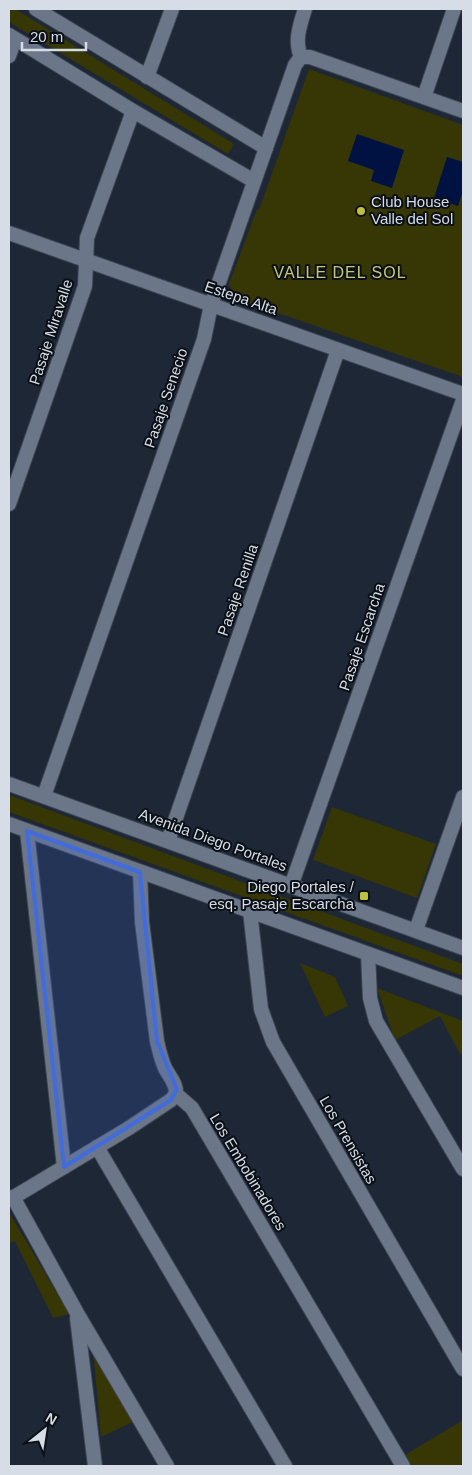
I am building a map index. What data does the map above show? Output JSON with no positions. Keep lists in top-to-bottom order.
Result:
{
  "streets": {
    "street": [
      "Estepa Alta",
      "Pasaje Miravalle",
      "Pasaje Senecio",
      "Pasaje Renilla",
      "Pasaje Escarcha",
      "Avenida Diego Portales",
      "Los Prensistas",
      "Los Embobinadores"
    ]
  },
  "crossings": [
    ["Estepa Alta", "Pasaje Miravalle"],
    ["Estepa Alta", "Pasaje Senecio"],
    ["Estepa Alta", "Pasaje Renilla"],
    ["Pasaje Senecio", "Avenida Diego Portales"],
    ["Pasaje Renilla", "Avenida Diego Portales"],
    ["Pasaje Escarcha", "Avenida Diego Portales"]
  ],
  "districts": ["VALLE DEL SOL"],
  "places": {
    "other": ["Club House Valle del Sol"],
    "transit": ["Diego Portales / esq. Pasaje Escarcha"]
  },
  "scale_bar": "20 m",
  "north": "top right"
}
